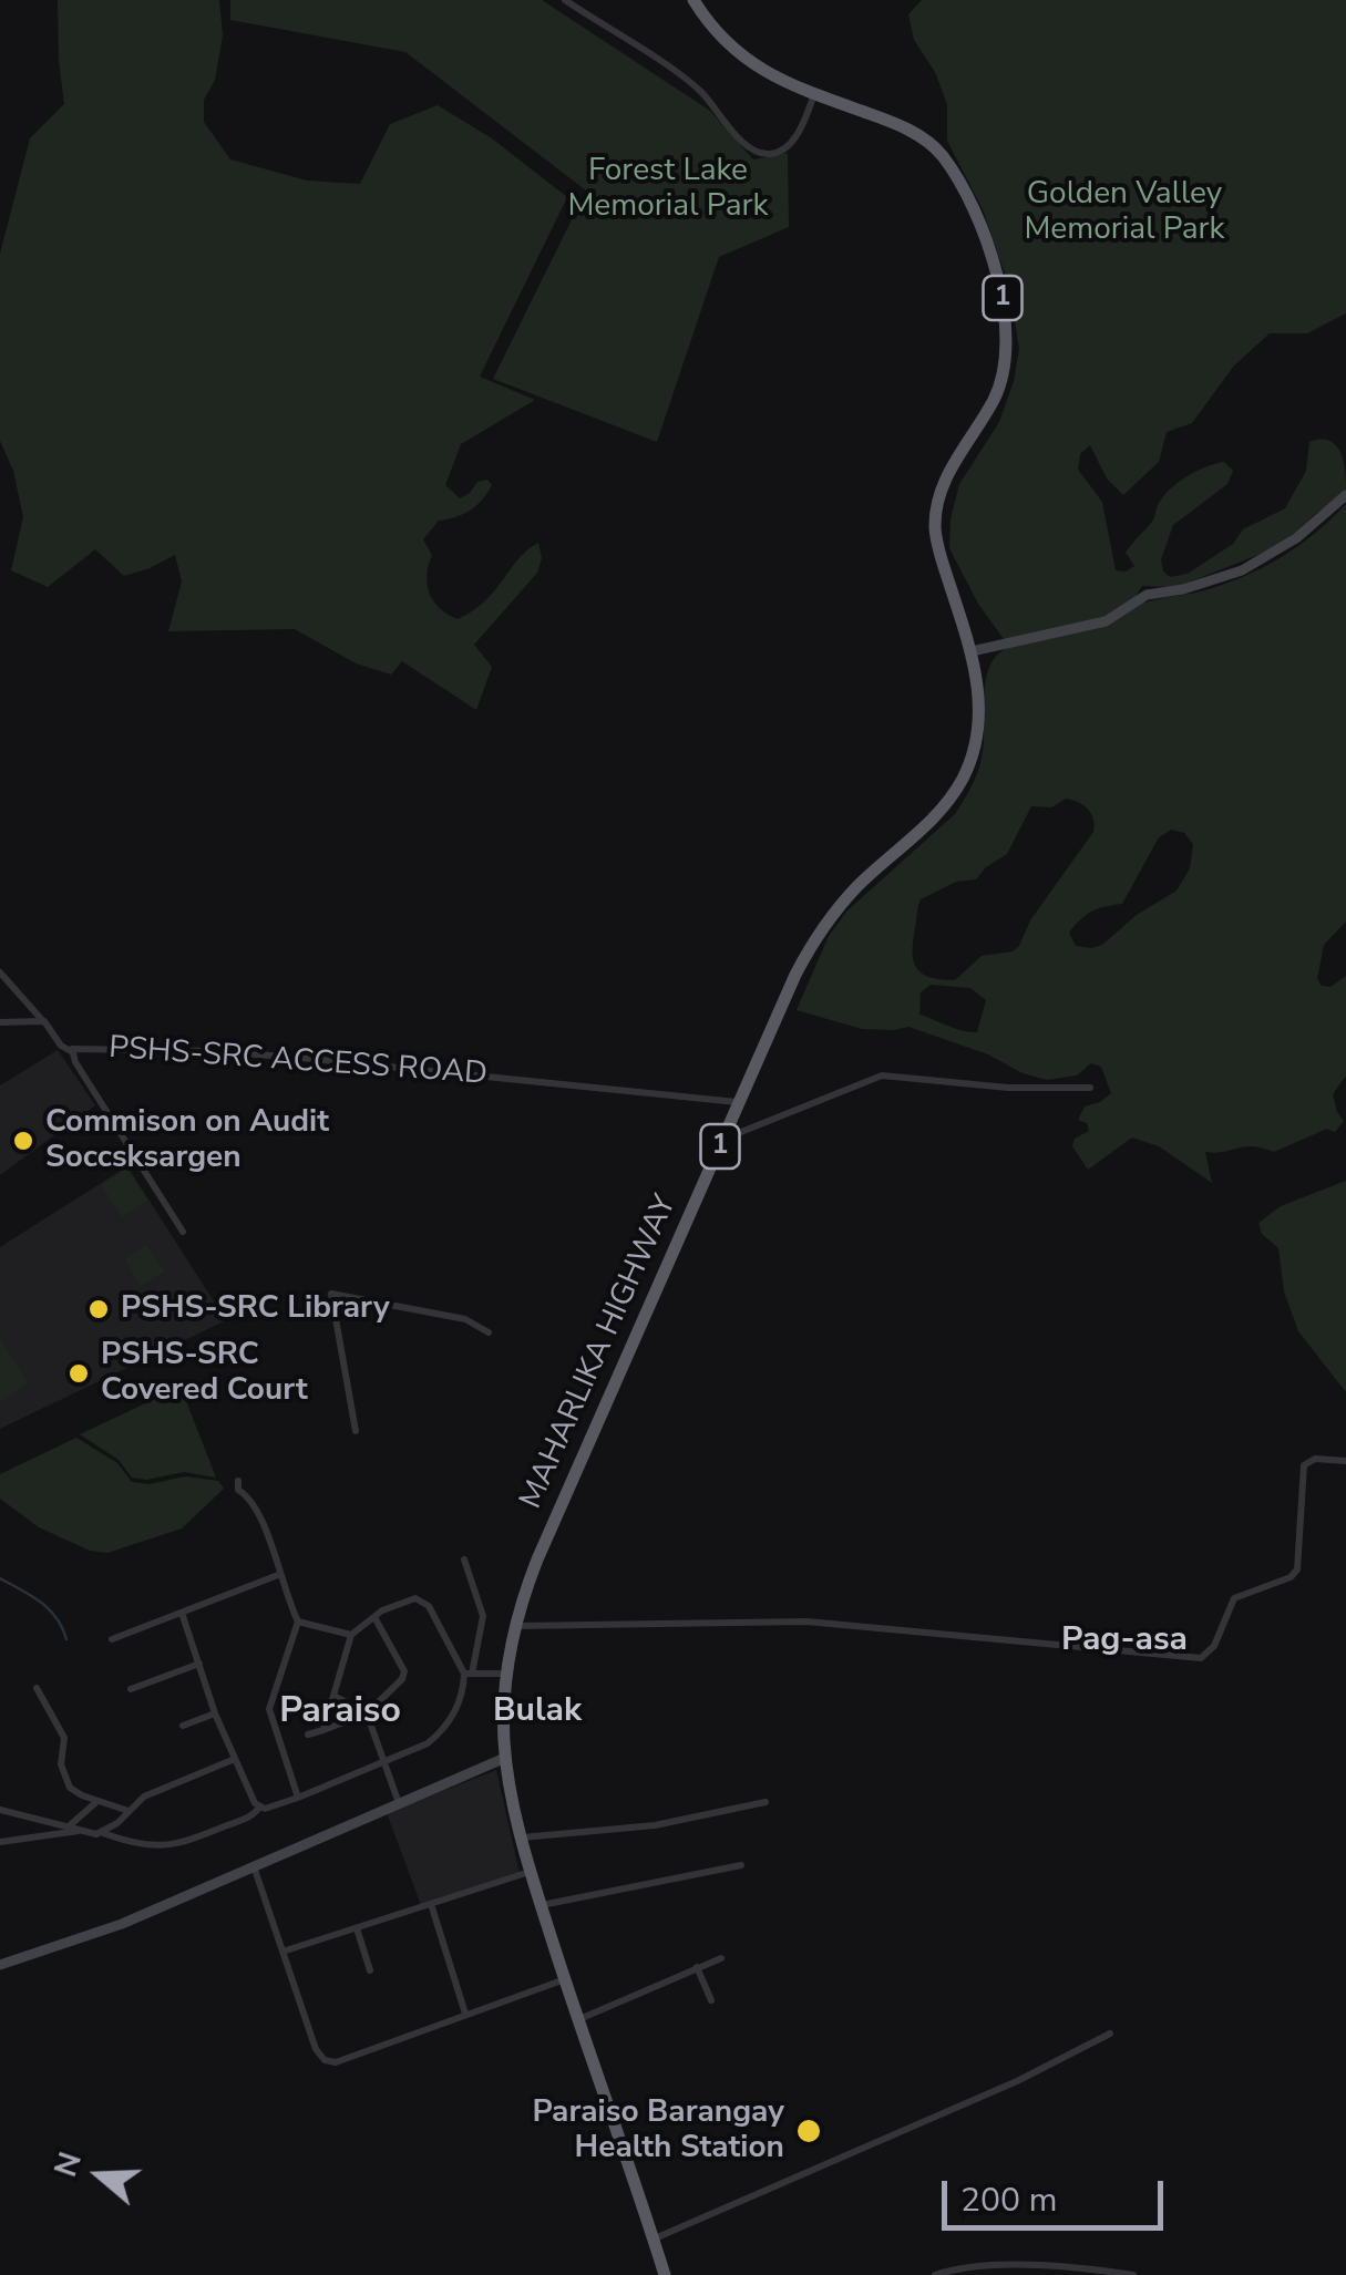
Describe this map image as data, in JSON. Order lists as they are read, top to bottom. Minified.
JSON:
{"streets":{"highway":["1","MAHARLIKA HIGHWAY"],"street":["PSHS-SRC ACCESS ROAD"]},"crossings":[["1","MAHARLIKA HIGHWAY"],["PSHS-SRC ACCESS ROAD","MAHARLIKA HIGHWAY"]],"districts":["Pag-asa","Paraiso","Bulak"],"parks":["Forest Lake Memorial Park","Golden Valley Memorial Park"],"places":["Commison on Audit Soccsksargen","PSHS-SRC Library","PSHS-SRC Covered Court","Paraiso Barangay Health Station"],"scale_bar":"200 m","north":"left"}
